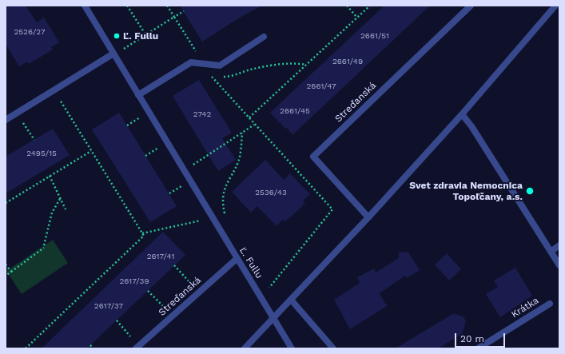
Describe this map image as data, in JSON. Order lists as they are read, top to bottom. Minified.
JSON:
{"streets":{"street":["Streďanská","Ľ. Fullu","Krátka"]},"crossings":[["Streďanská","Ľ. Fullu"]],"places":["Ľ. Fullu","Svet zdravia Nemocnica Topoľčany, a.s."],"house_numbers":["2526/27","2661/51","2661/49","2661/47","2661/45","2742","2495/15","2536/43","2617/41","2617/39","2617/37"],"scale_bar":"20 m"}
